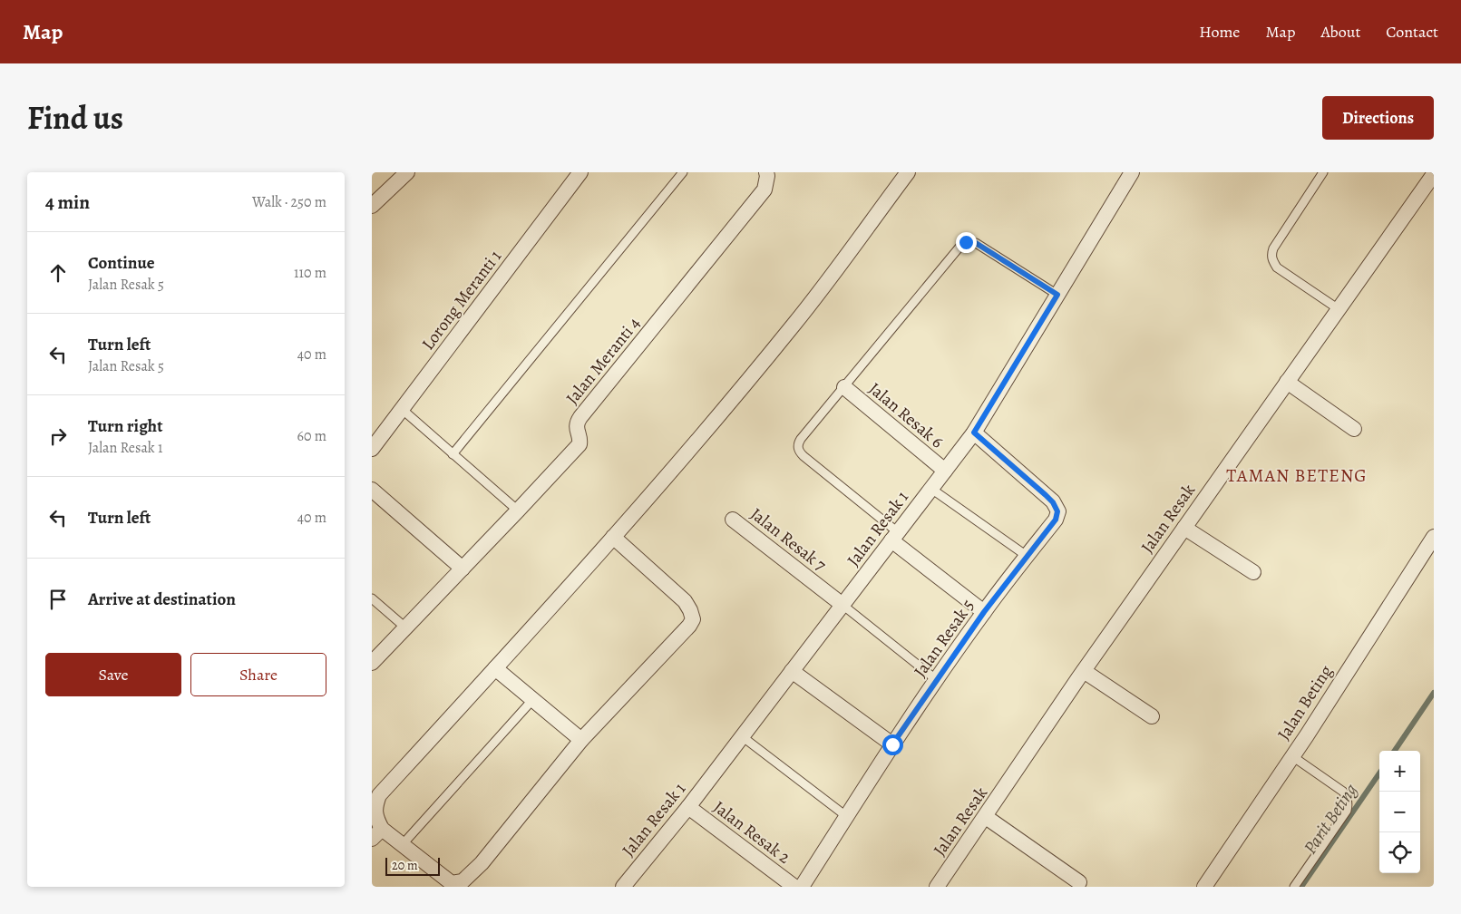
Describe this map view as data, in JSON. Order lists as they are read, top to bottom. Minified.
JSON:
{"streets":{"street":["Lorong Meranti 1","Jalan Meranti 4","Jalan Resak 6","Jalan Resak","Jalan Resak 1","Jalan Resak 7","Jalan Resak 5","Jalan Beting","Jalan Resak 2"]},"crossings":[["Jalan Resak 6","Jalan Resak 1"],["Jalan Resak 1","Jalan Resak 7"],["Jalan Resak 1","Jalan Resak 5"],["Jalan Resak 1","Jalan Resak 2"]],"districts":["TAMAN BETENG"],"water":["Parit Beting"],"scale_bar":"20 m","page":{"header":"Map","nav":["Home","Map","About","Contact"],"title":"Find us","buttons":["Directions",["Save","Share"]],"heading":["4 min","Walk · 250 m"],"list":[["Continue","Jalan Resak 5","110 m"],["Turn left","Jalan Resak 5","40 m"],["Turn right","Jalan Resak 1","60 m"],["Turn left","40 m"],"Arrive at destination"],"map_buttons":["+","−"],"scale":"20 m"}}
